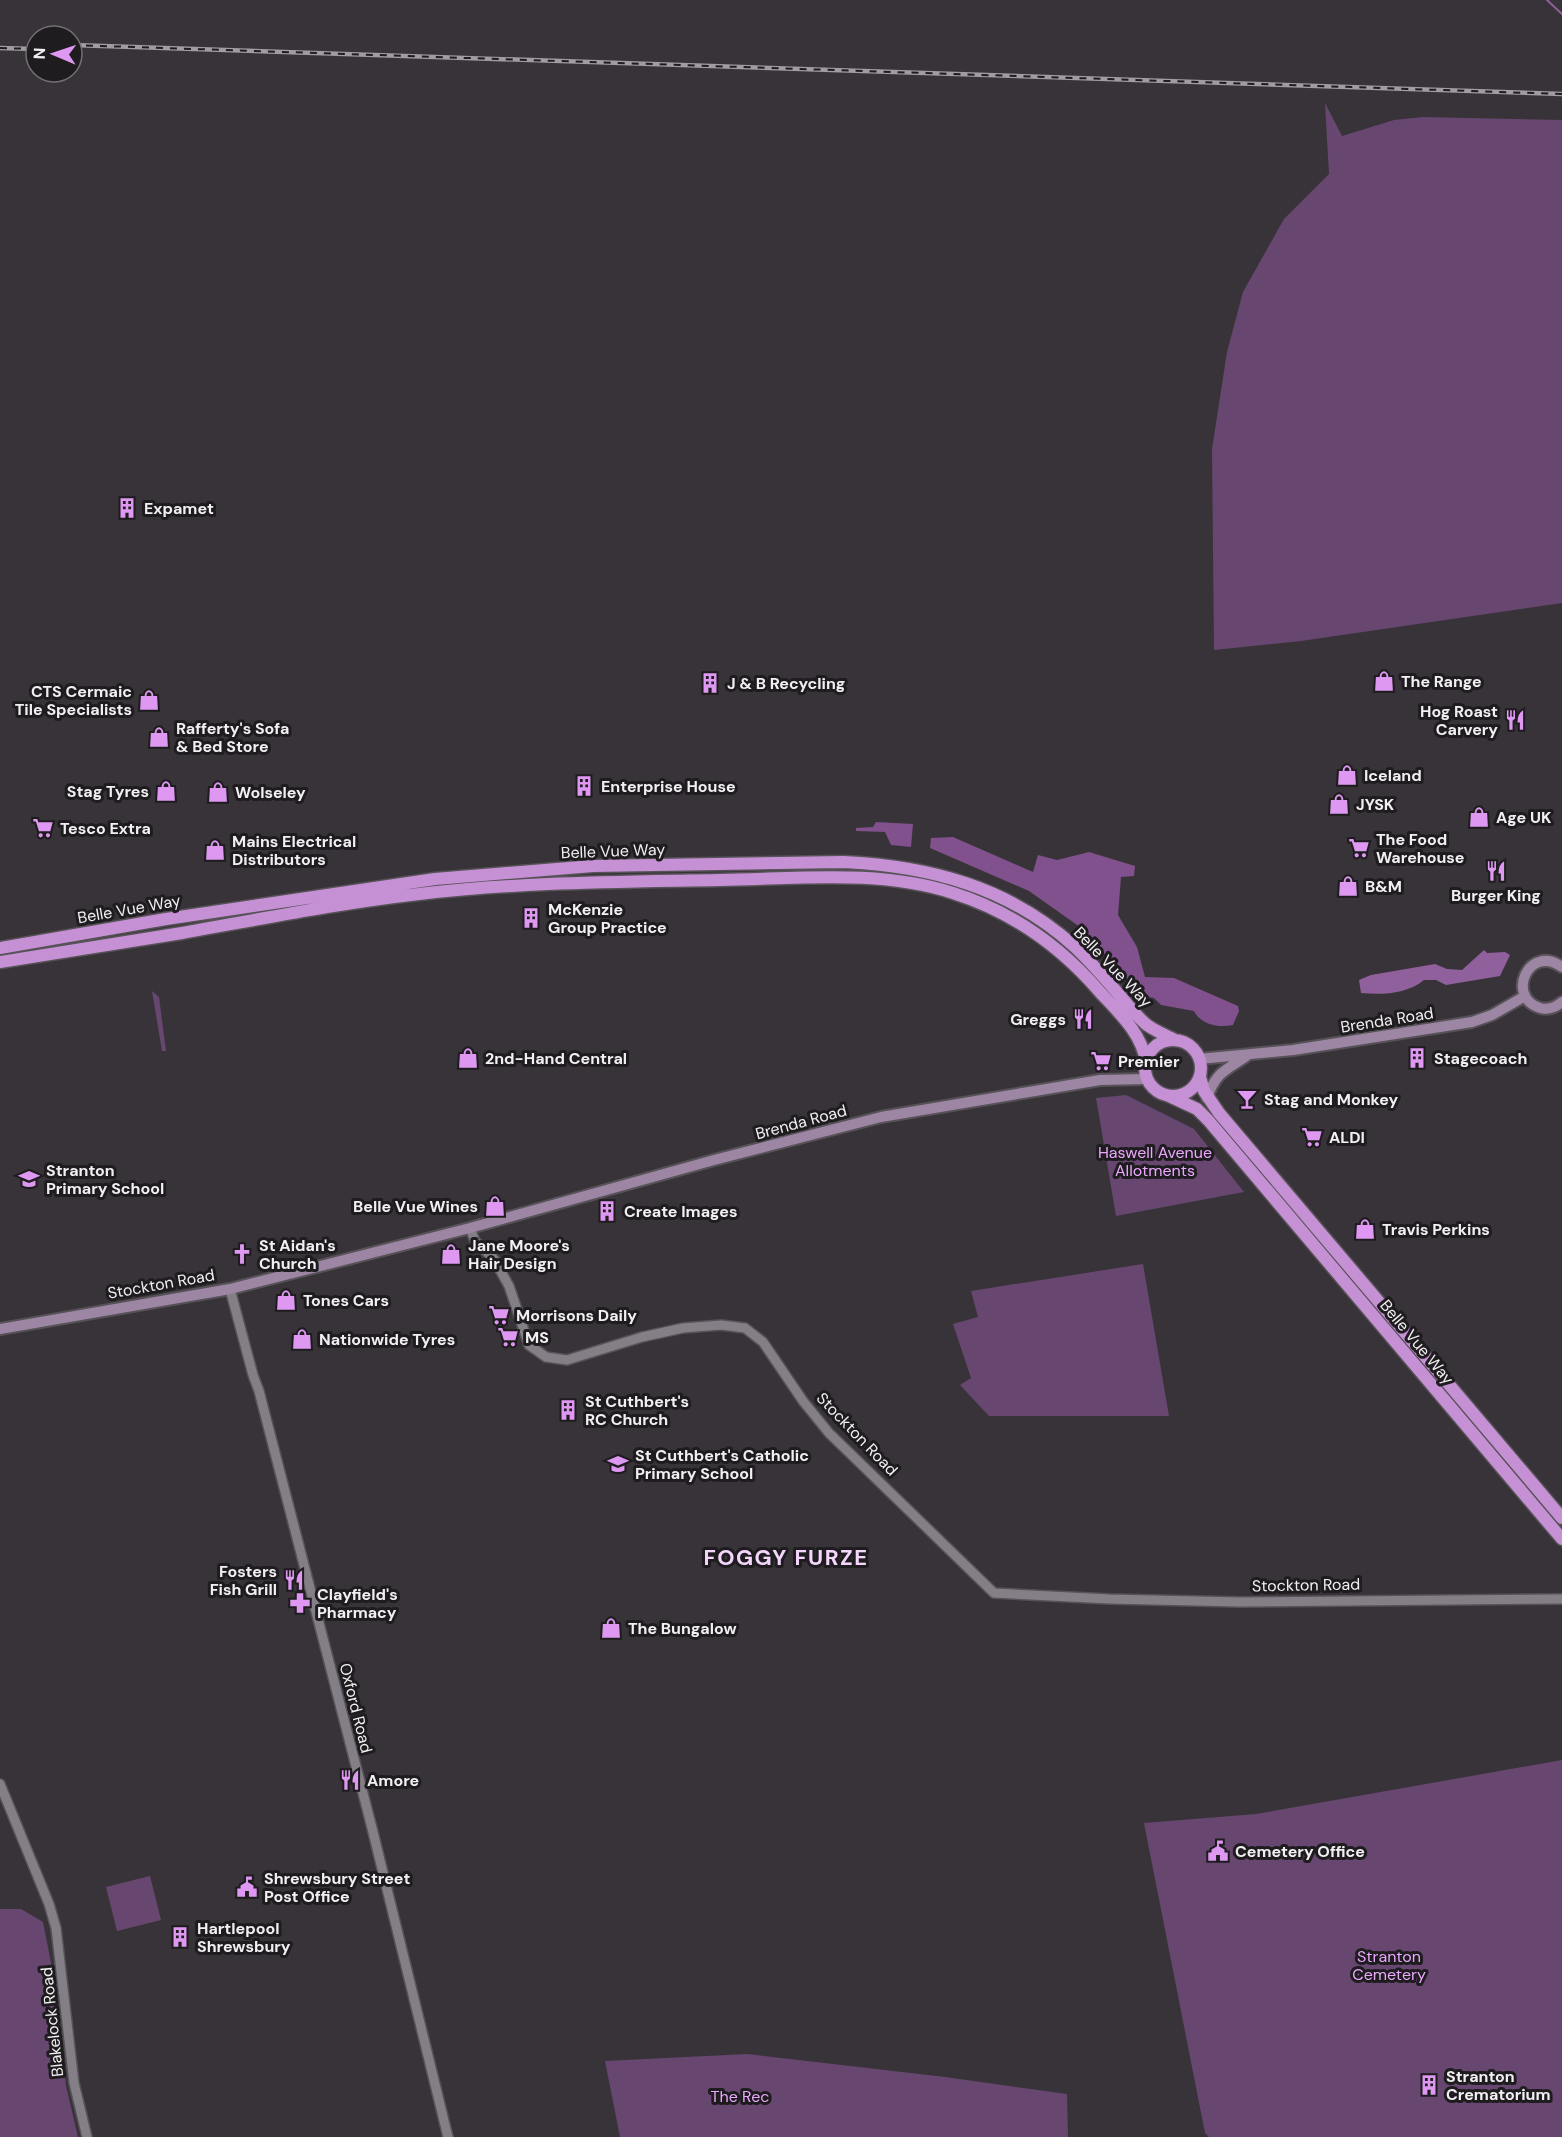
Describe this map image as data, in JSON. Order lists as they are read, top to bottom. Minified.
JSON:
{"streets":{"highway":["Belle Vue Way"],"main road":["Brenda Road","Stockton Road"],"street":["Oxford Road","Blakelock Road"]},"crossings":[["Belle Vue Way","Brenda Road"],["Brenda Road","Stockton Road"],["Stockton Road","Oxford Road"]],"districts":["FOGGY FURZE"],"parks":["Haswell Avenue Allotments","Stranton Cemetery","The Rec"],"places":{"building":["Expamet","J & B Recycling","Enterprise House","McKenzie Group Practice","Stagecoach","Create Images","St Cuthbert's RC Church","Hartlepool Shrewsbury","Stranton Crematorium"],"shop":["The Range","CTS Cermaic Tile Specialists","Rafferty's Sofa & Bed Store","Iceland","Stag Tyres","Wolseley","JYSK","Age UK","Mains Electrical Distributors","B&M","2nd-Hand Central","Belle Vue Wines","Travis Perkins","Jane Moore's Hair Design","Tones Cars","Nationwide Tyres","The Bungalow"],"restaurant":["Hog Roast Carvery","Burger King","Greggs","Fosters Fish Grill","Amore"],"supermarket":["Tesco Extra","The Food Warehouse","Premier","ALDI","Morrisons Daily","MS"],"bar":["Stag and Monkey"],"school or university":["Stranton Primary School","St Cuthbert's Catholic Primary School"],"church":["St Aidan's Church"],"pharmacy":["Clayfield's Pharmacy"],"public building":["Cemetery Office","Shrewsbury Street Post Office"]},"north":"left"}
